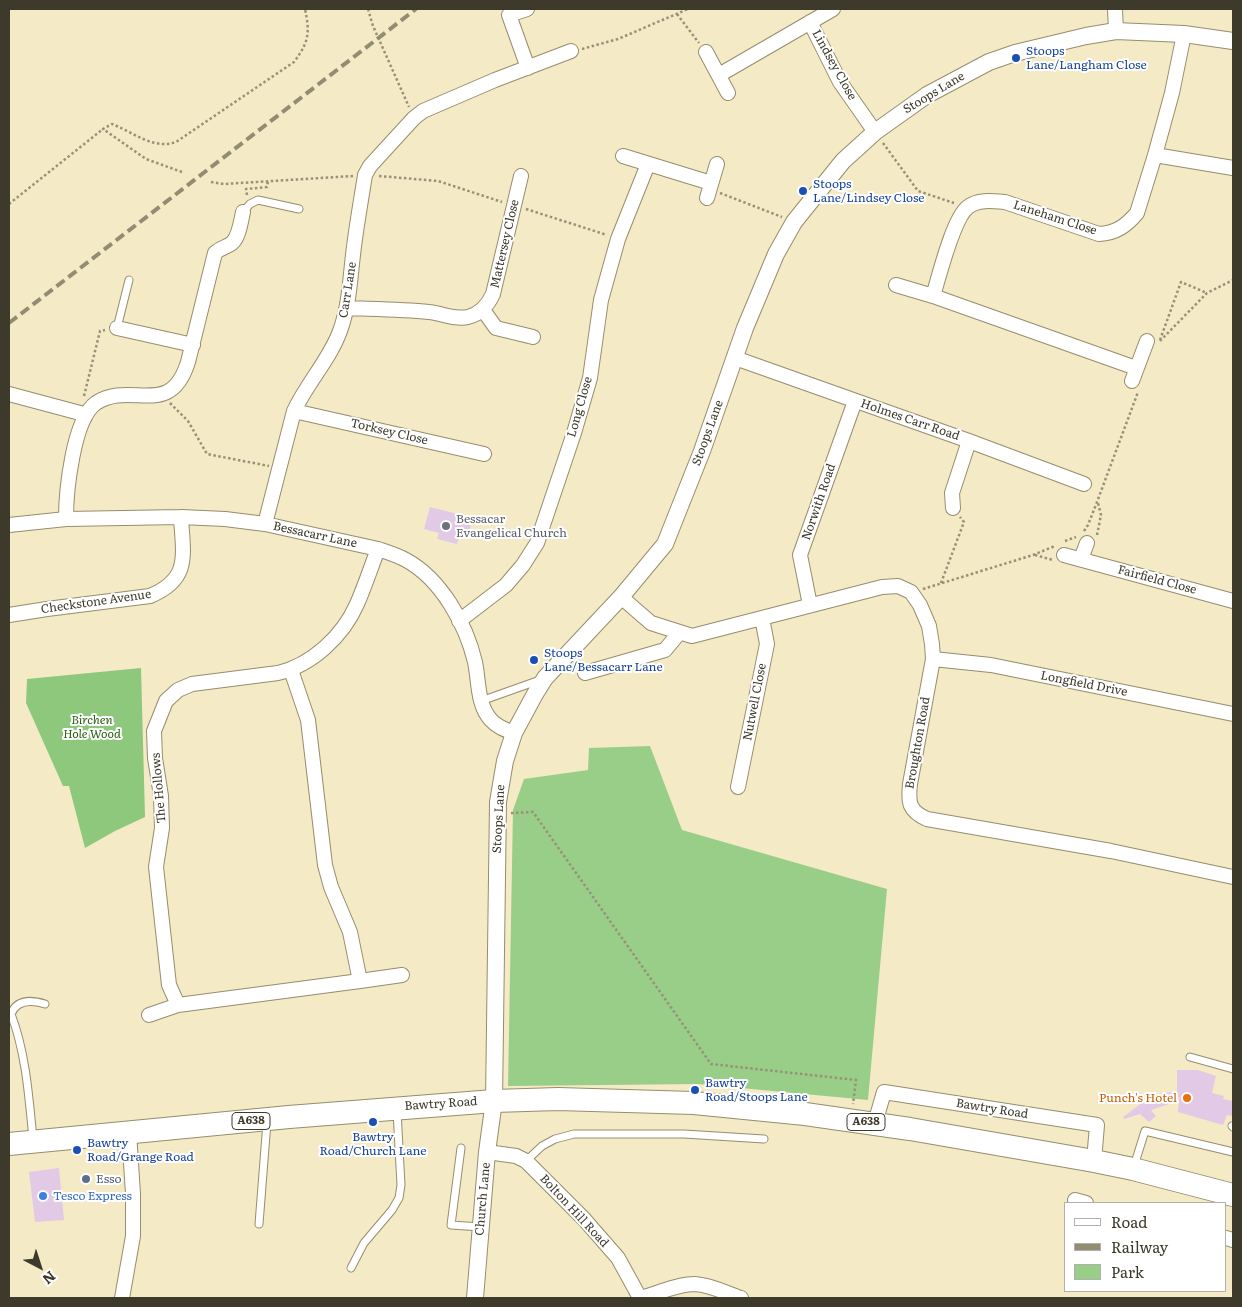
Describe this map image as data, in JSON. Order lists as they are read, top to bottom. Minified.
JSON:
{"streets":{"highway":["Bawtry Road","A638"],"street":["Lindsey Close","Stoops Lane","Laneham Close","Mattersey Close","Carr Lane","Long Close","Holmes Carr Road","Torksey Close","Norwith Road","Bessacarr Lane","Fairfield Close","Checkstone Avenue","Longfield Drive","Nutwell Close","Broughton Road","The Hollows","Church Lane","Bolton Hill Road"]},"crossings":[["Lindsey Close","Stoops Lane"],["Stoops Lane","Laneham Close"],["Stoops Lane","Holmes Carr Road"],["Stoops Lane","Bessacarr Lane"],["Stoops Lane","Bawtry Road"],["Stoops Lane","Church Lane"],["Carr Lane","Torksey Close"],["Carr Lane","Bessacarr Lane"],["Long Close","Bessacarr Lane"],["Holmes Carr Road","Norwith Road"],["Bessacarr Lane","Checkstone Avenue"],["Bessacarr Lane","The Hollows"],["Longfield Drive","Broughton Road"],["Bawtry Road","Church Lane"],["Church Lane","Bolton Hill Road"]],"parks":["Birchen Hole Wood"],"places":["Stoops Lane/Langham Close","Stoops Lane/Lindsey Close","Bessacar Evangelical Church","Stoops Lane/Bessacarr Lane","Bawtry Road/Stoops Lane","Punch's Hotel","Bawtry Road/Church Lane","Bawtry Road/Grange Road","Esso","Tesco Express"],"legend":["Road","Railway","Park"],"north":"bottom right"}
